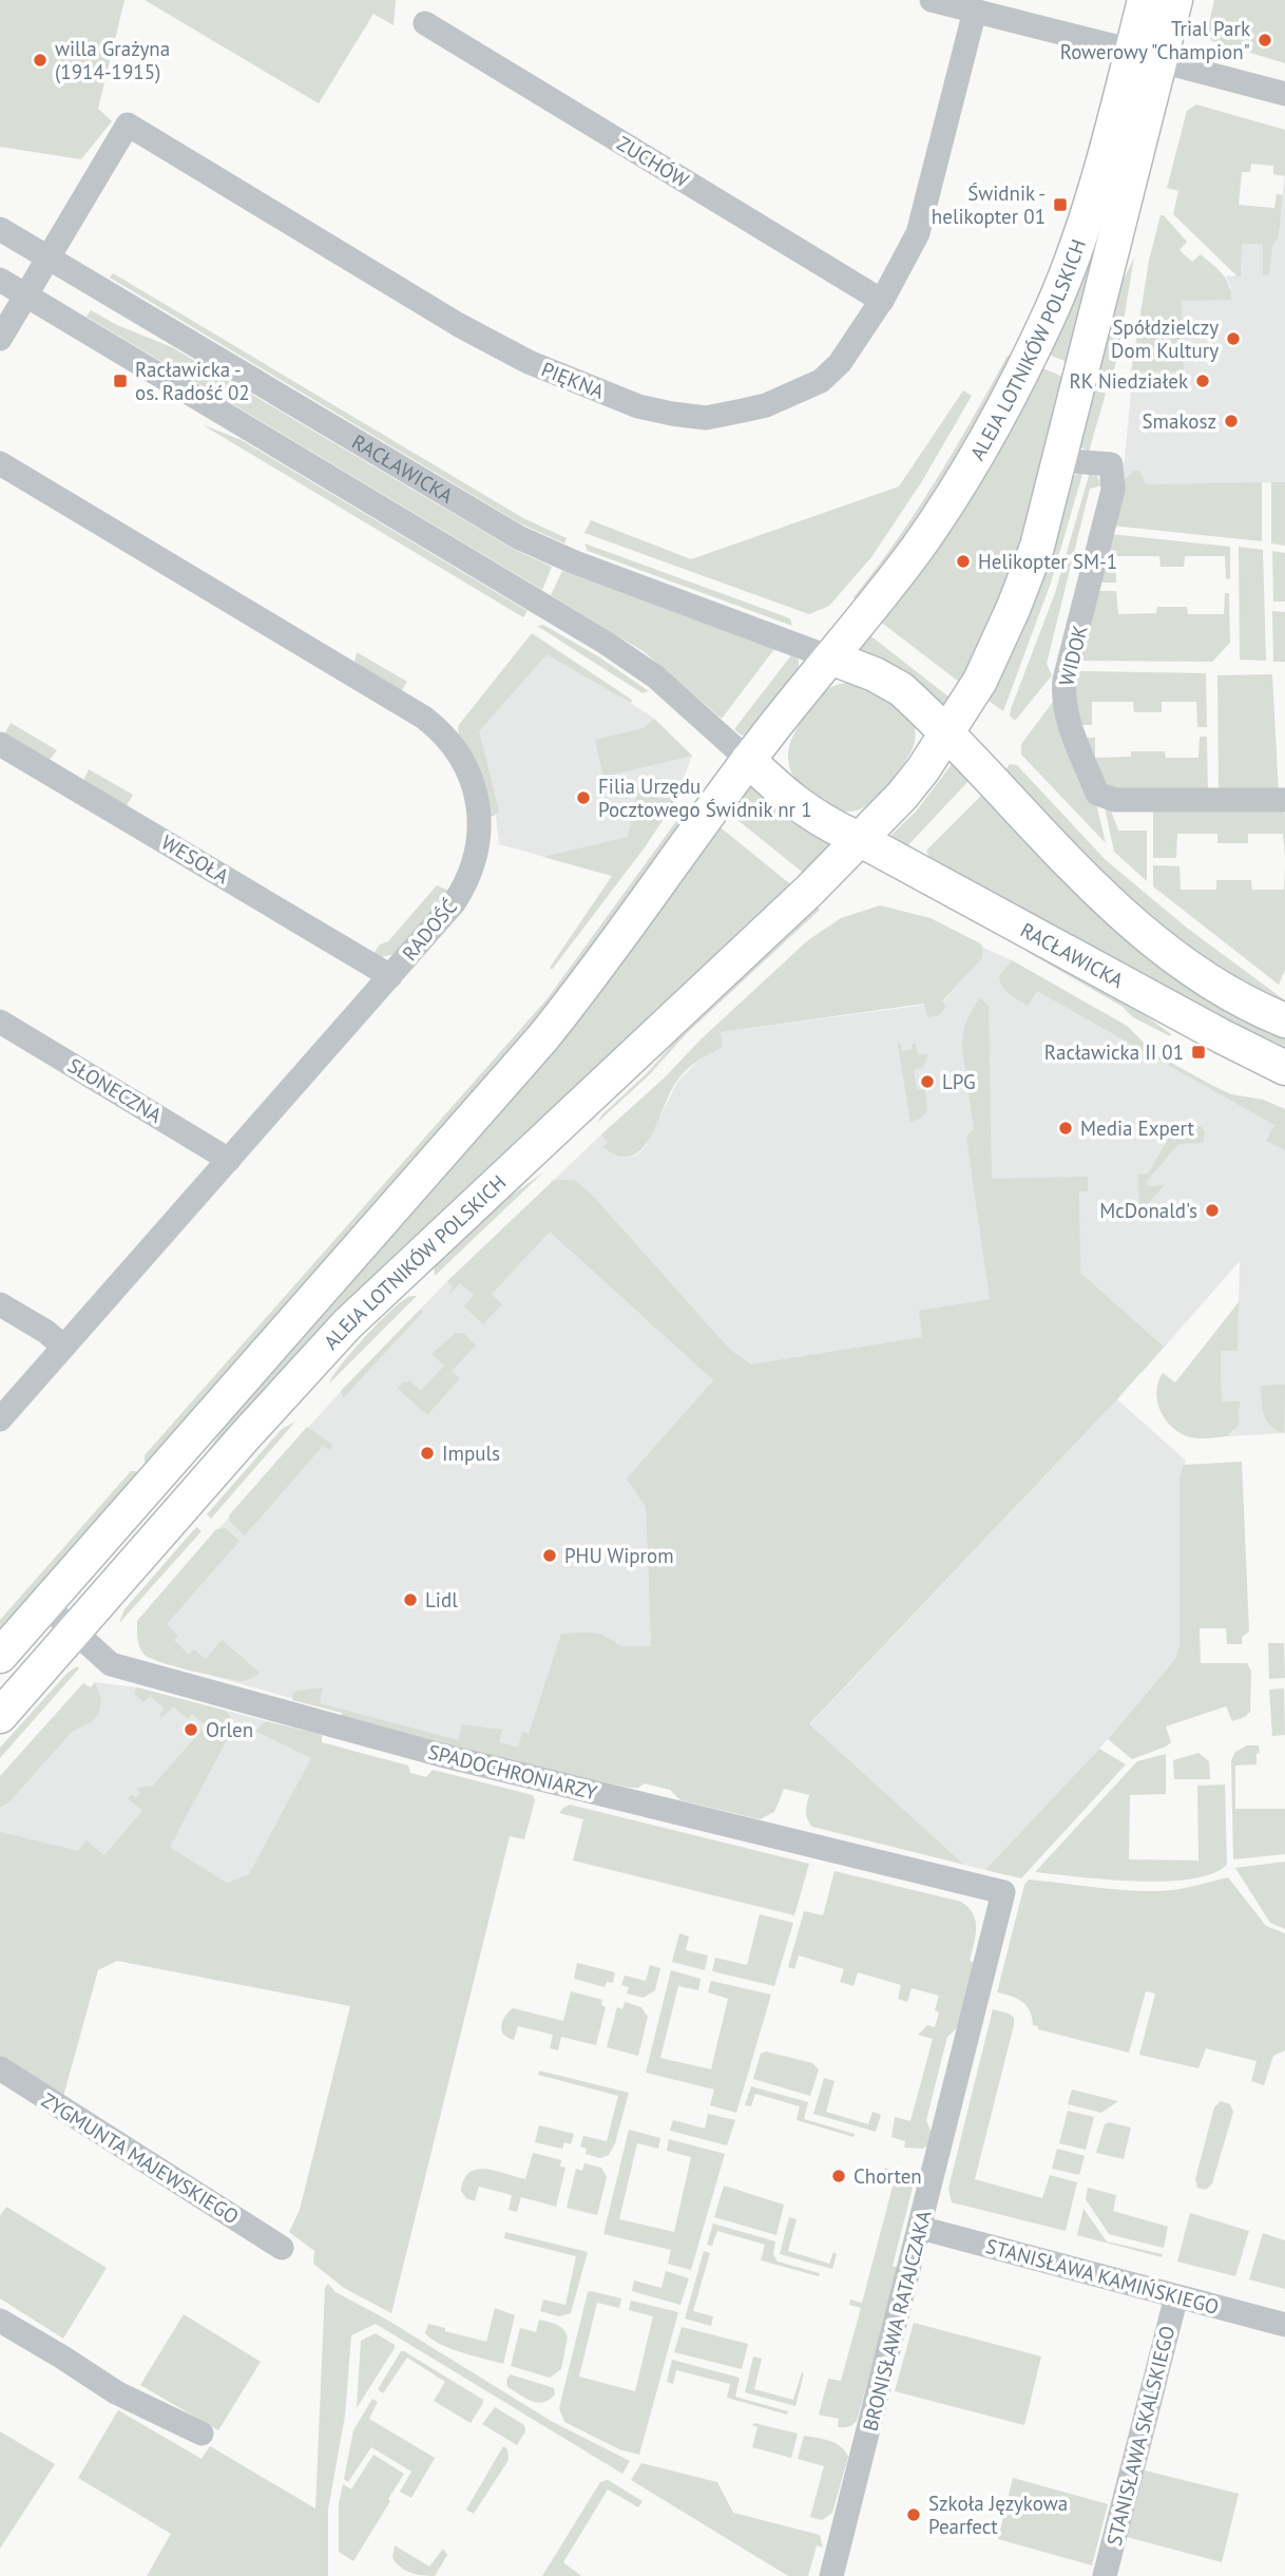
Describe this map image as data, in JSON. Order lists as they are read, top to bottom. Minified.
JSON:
{"streets":{"street":["ZUCHÓW","ALEJA LOTNIKÓW POLSKICH","PIĘKNA","RACŁAWICKA","WIDOK","WESOŁA","RADOŚĆ","SŁONECZNA","SPADOCHRONIARZY","ZYGMUNTA MAJEWSKIEGO","STANISŁAWA KAMIŃSKIEGO","BRONISŁAWA RATAJCZAKA","STANISŁAWA SKALSKIEGO"]},"crossings":[["ZUCHÓW","PIĘKNA"],["ALEJA LOTNIKÓW POLSKICH","RACŁAWICKA"],["ALEJA LOTNIKÓW POLSKICH","WIDOK"],["ALEJA LOTNIKÓW POLSKICH","SPADOCHRONIARZY"],["PIĘKNA","RACŁAWICKA"],["WESOŁA","RADOŚĆ"],["RADOŚĆ","SŁONECZNA"],["SPADOCHRONIARZY","BRONISŁAWA RATAJCZAKA"],["STANISŁAWA KAMIŃSKIEGO","BRONISŁAWA RATAJCZAKA"],["STANISŁAWA KAMIŃSKIEGO","STANISŁAWA SKALSKIEGO"]],"places":{"other":["Trial Park Rowerowy \"Champion\"","willa Grażyna (1914-1915)","Spółdzielczy Dom Kultury","RK Niedziałek","Smakosz","Helikopter SM-1","Filia Urzędu Pocztowego Świdnik nr 1","LPG","Media Expert","McDonald's","Impuls","PHU Wiprom","Lidl","Orlen","Chorten","Szkoła Językowa Pearfect"],"transit":["Świdnik - helikopter 01","Racławicka - os. Radość 02","Racławicka II 01"]}}
